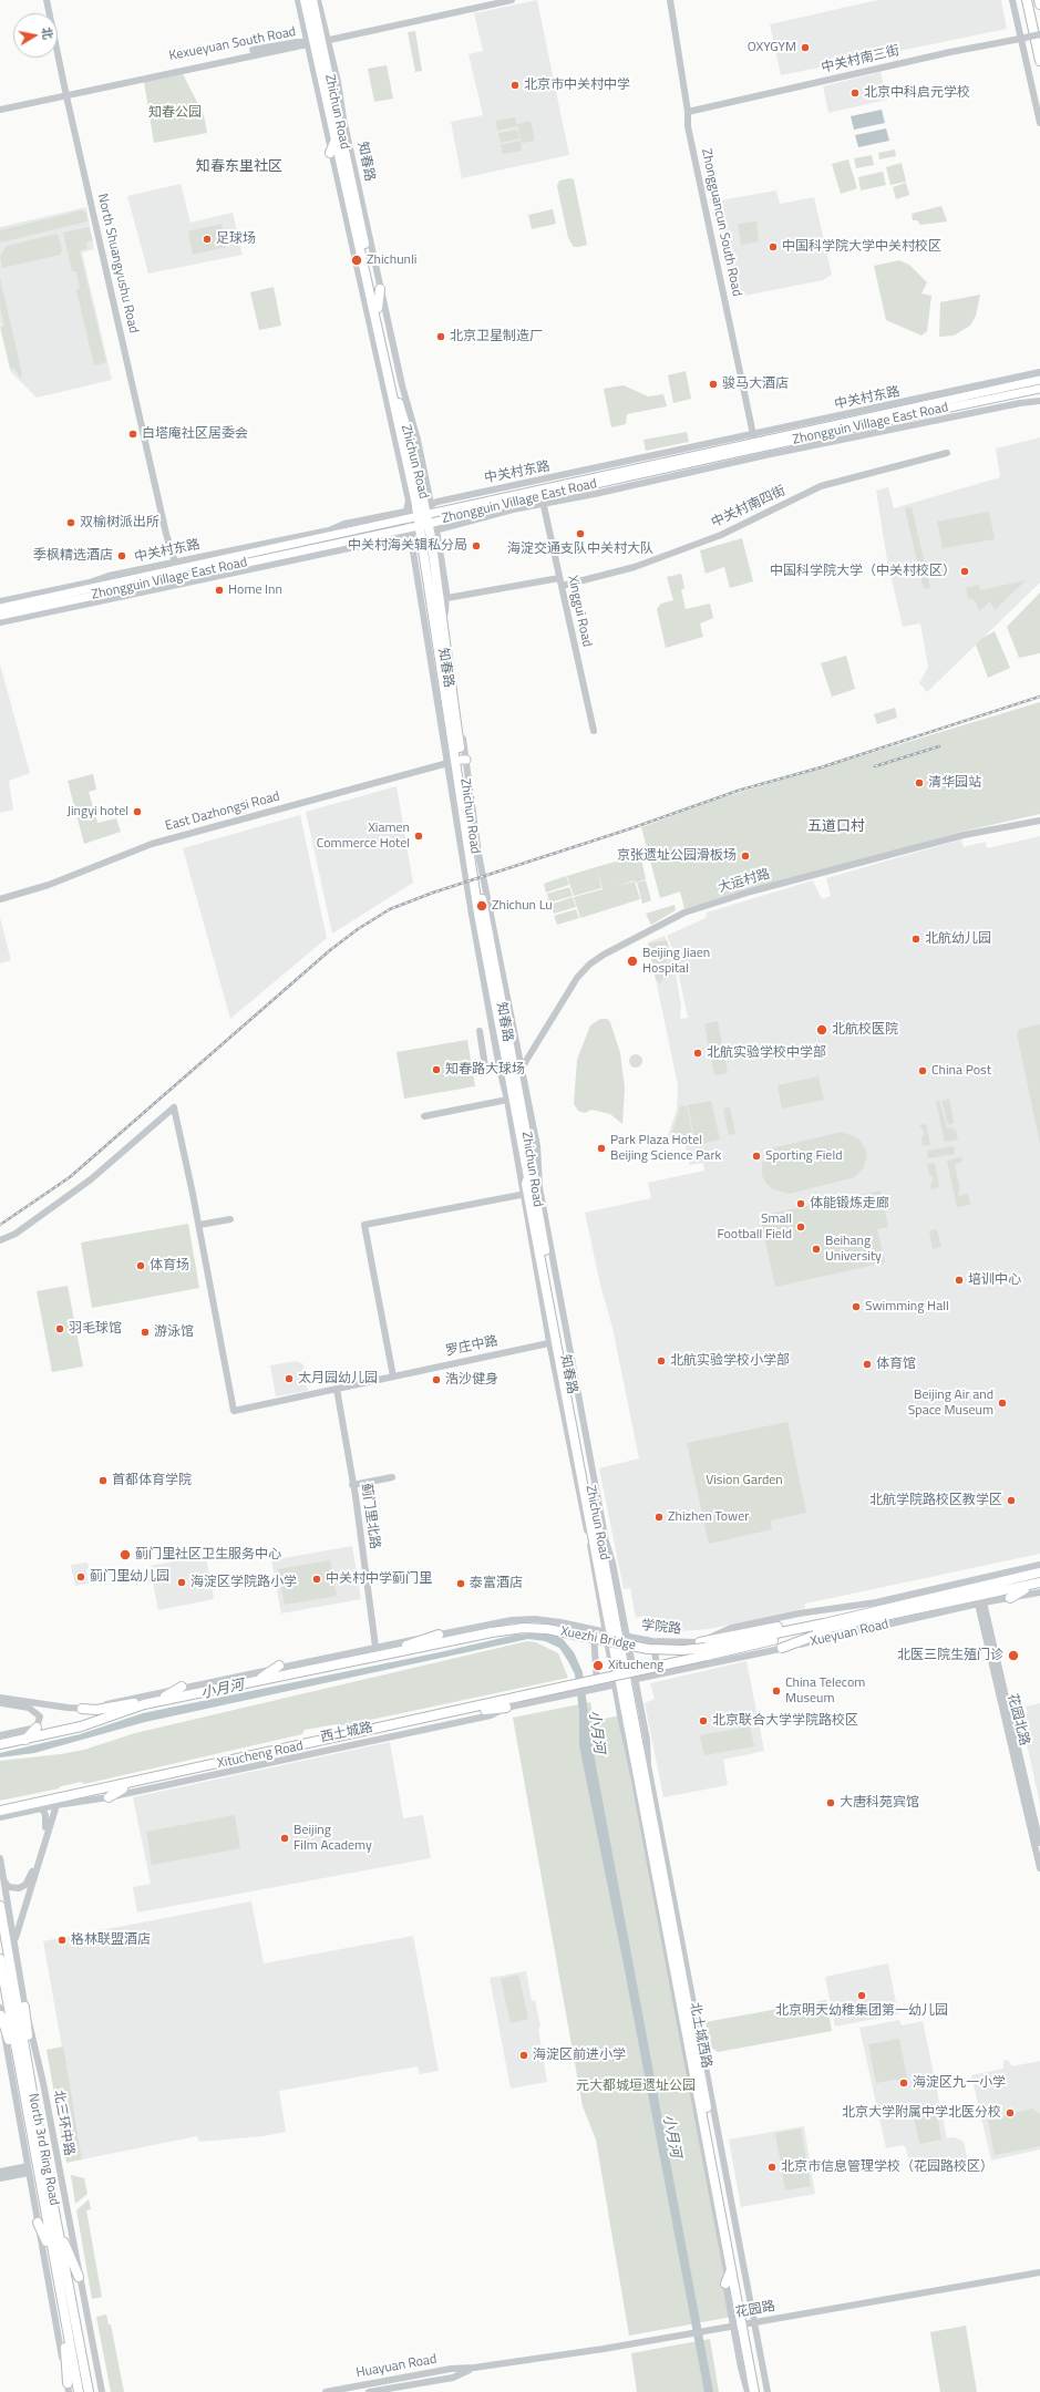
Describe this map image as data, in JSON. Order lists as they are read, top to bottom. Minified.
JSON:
{"streets":{"main road":["Zhichun Road","Zhongguin Village East Road","Xueyuan Road","Xuezhi Bridge","Xitucheng Road","北土城西路","North 3rd Ring Road"],"street":["Kexueyuan South Road","中关村南三街","知春路","Zhongguancun South Road","North Shuangyushu Road","中关村东路","中关村南四街","Xinggui Road","East Dazhongsi Road","大运村路","罗庄中路","蓟门里北路","学院路","花园北路","西土城路","北三环中路","花园路","Huayuan Road"]},"crossings":[["Kexueyuan South Road","Zhichun Road"],["Kexueyuan South Road","知春路"],["Kexueyuan South Road","North Shuangyushu Road"],["中关村南三街","Zhongguancun South Road"],["Zhichun Road","知春路"],["Zhichun Road","Zhongguin Village East Road"],["Zhichun Road","East Dazhongsi Road"],["Zhichun Road","大运村路"],["Zhichun Road","罗庄中路"],["Zhichun Road","学院路"],["Zhichun Road","北土城西路"],["知春路","East Dazhongsi Road"],["知春路","大运村路"],["知春路","学院路"],["知春路","北土城西路"],["Zhongguancun South Road","中关村东路"],["Zhongguancun South Road","Zhongguin Village East Road"],["North Shuangyushu Road","中关村东路"],["中关村东路","Zhongguin Village East Road"],["Zhongguin Village East Road","Xinggui Road"],["中关村南四街","Xinggui Road"],["罗庄中路","蓟门里北路"],["学院路","Xueyuan Road"],["学院路","Xuezhi Bridge"],["Xueyuan Road","Xuezhi Bridge"],["Xueyuan Road","花园北路"],["Xuezhi Bridge","Xitucheng Road"],["北土城西路","花园路"],["花园路","Huayuan Road"]],"districts":["知春东里社区","五道口村"],"water":["小月河"],"parks":["知春公园","Vision Garden","元大都城垣遗址公园"],"places":["OXYGYM","北京市中关村中学","北京中科启元学校","足球场","中国科学院大学中关村校区","Zhichunli","北京卫星制造厂","骏马大酒店","白塔庵社区居委会","双榆树派出所","海淀交通支队中关村大队","中关村海关辑私分局","季枫精选酒店","中国科学院大学（中关村校区）","Home Inn","清华园站","Jingyi hotel","Xiamen Commerce Hotel","京张遗址公园滑板场","Zhichun Lu","北航幼儿园","Beijing Jiaen Hospital","北航校医院","北航实验学校中学部","知春路大球场","China Post","Park Plaza Hotel Beijing Science Park","Sporting Field","体能锻炼走廊","Small Football Field","Beihang University","体育场","培训中心","Swimming Hall","羽毛球馆","游泳馆","北航实验学校小学部","体育馆","太月园幼儿园","浩沙健身","Beijing Air and Space Museum","首都体育学院","北航学院路校区教学区","Zhizhen Tower","蓟门里社区卫生服务中心","蓟门里幼儿园","中关村中学蓟门里","海淀区学院路小学","泰富酒店","北医三院生殖门诊","Xitucheng","China Telecom Museum","北京联合大学学院路校区","大唐科苑宾馆","Beijing Film Academy","格林联盟酒店","北京明天幼稚集团第一幼儿园","海淀区前进小学","海淀区九一小学","北京大学附属中学北医分校","北京市信息管理学校（花园路校区）"],"north":"right"}
